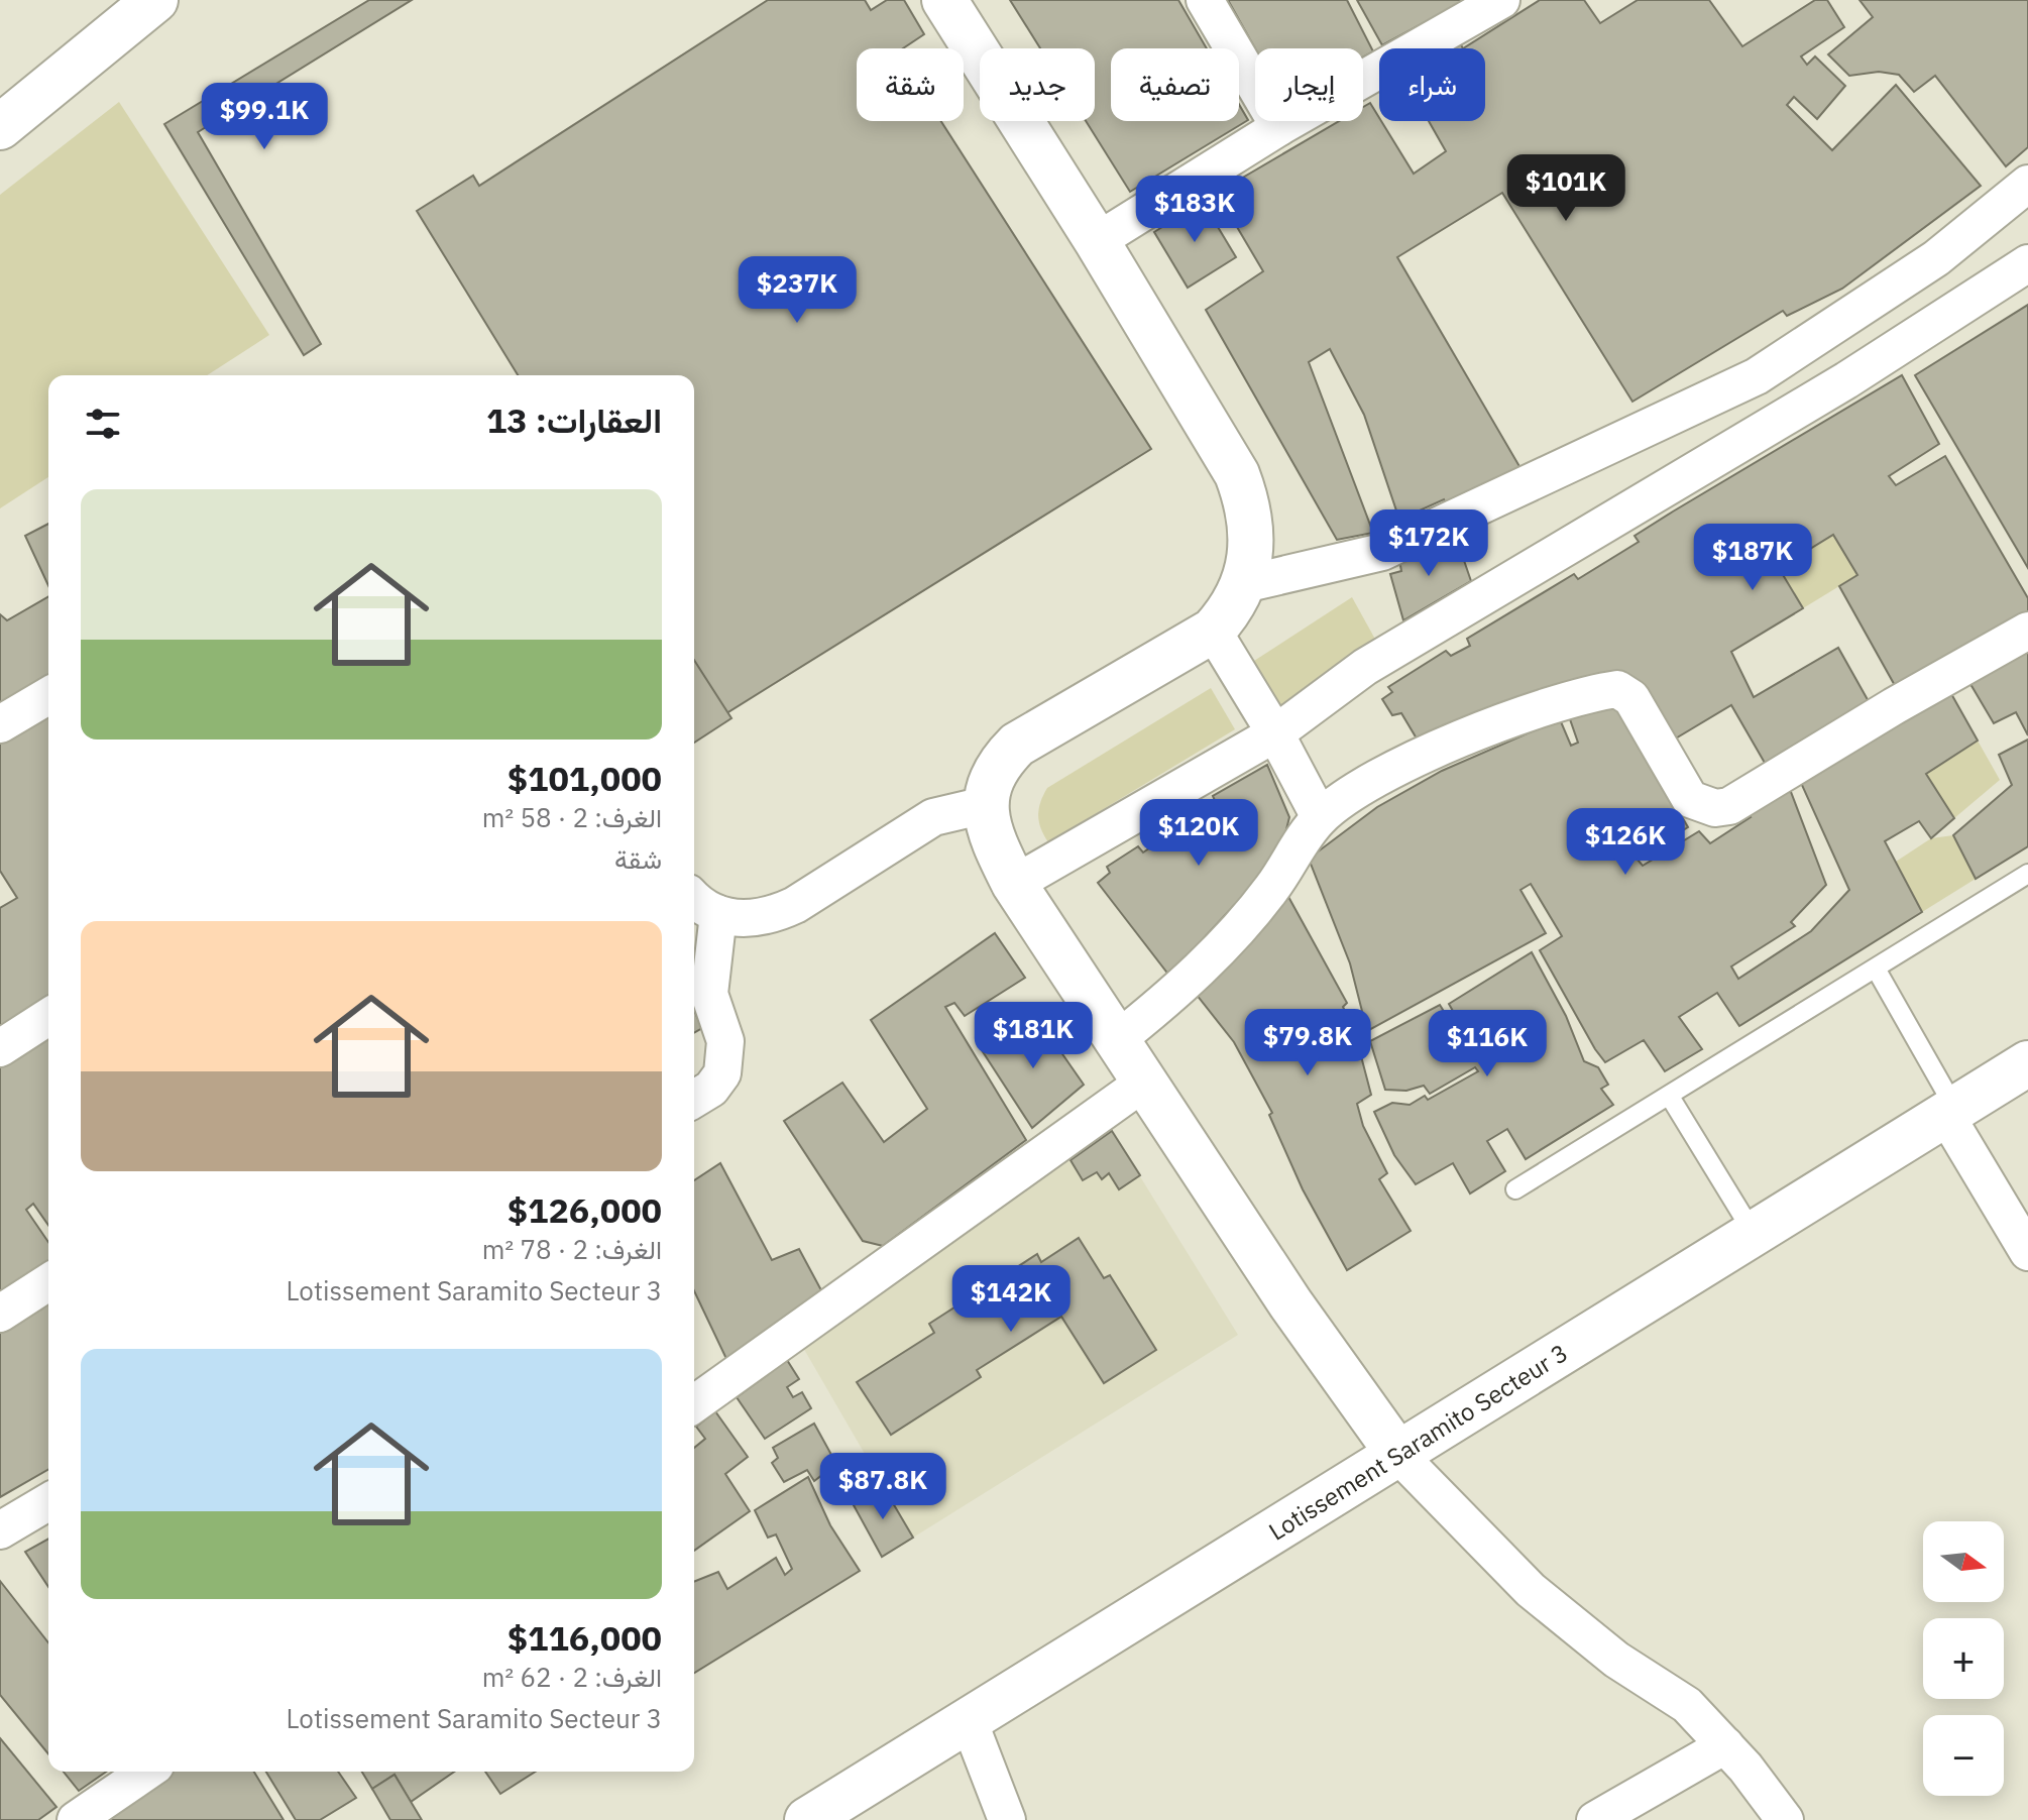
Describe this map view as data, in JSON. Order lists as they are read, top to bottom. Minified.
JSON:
{"streets":{"street":["Lotissement Saramito Secteur 3"]},"north":"right","page":{"chip":["شراء","إيجار","تصفية","جديد","شقة"],"price":["$99.1K","$101K","$183K","$237K","$172K","$187K","$120K","$126K","$181K","$79.8K","$116K","$142K","$87.8K"],"heading":"العقارات: 13","list":[{"name":"$101,000","note":"الغرف: 2 · 58 m² · شقة"},{"name":"$126,000","note":"الغرف: 2 · 78 m² · Lotissement Saramito Secteur 3"},{"name":"$116,000","note":"الغرف: 2 · 62 m² · Lotissement Saramito Secteur 3"}],"map_buttons":["+","−"]}}
